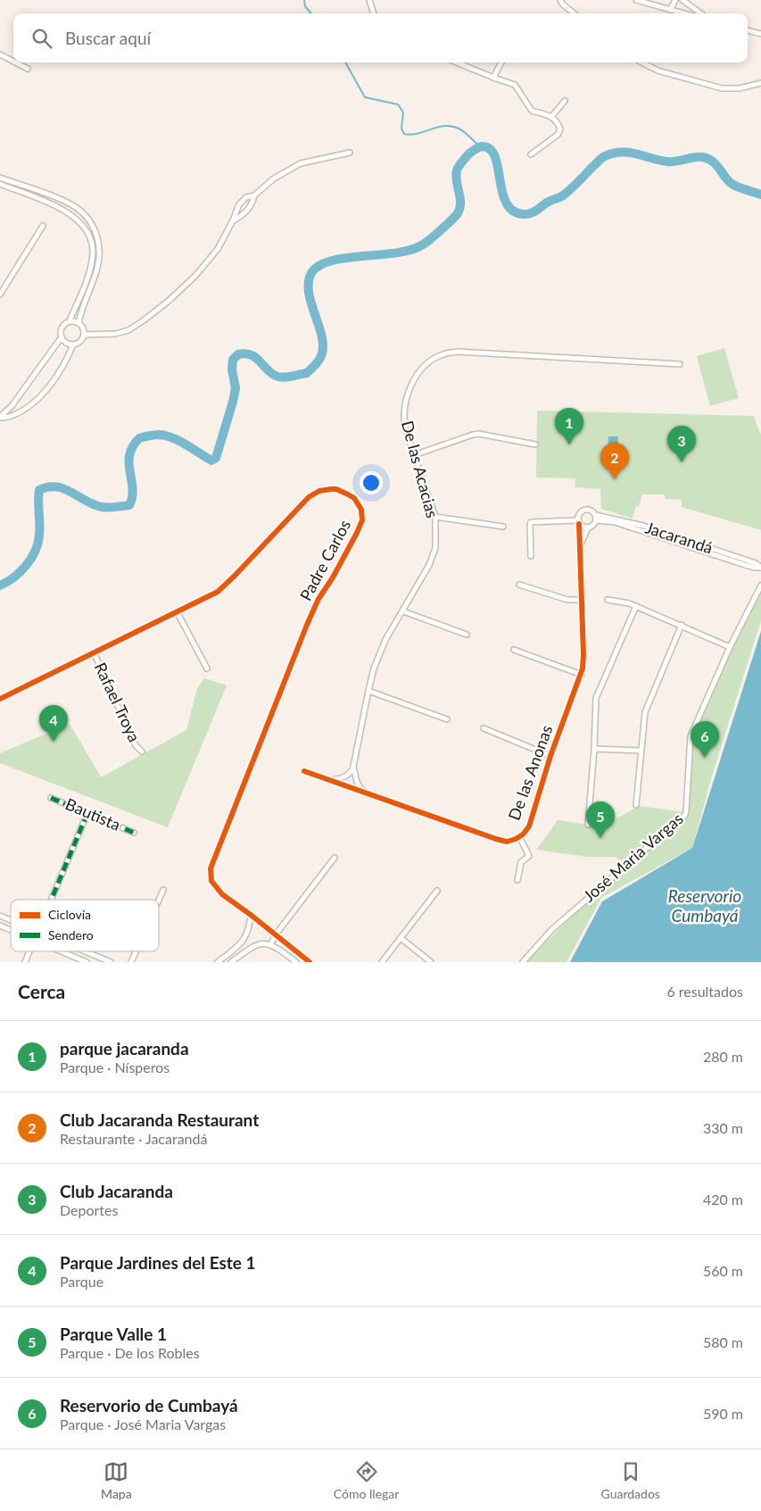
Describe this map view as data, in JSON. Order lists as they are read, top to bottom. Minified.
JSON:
{"streets":{"street":["De las Acacias","Jacarandá","Padre Carlos","Rafael Troya","De las Anonas","Bautista","José Maria Vargas"]},"crossings":[["Jacarandá","De las Anonas"],["Padre Carlos","Rafael Troya"]],"water":["Reservorio Cumbayá"],"legend":["Ciclovía","Sendero"],"page":{"search":"Buscar aquí","pins":["1","3","2","4","6","5"],"heading":["Cerca","6 resultados"],"list":[{"mark":"1","name":"parque jacaranda","note":"Parque · Nísperos","value":"280 m"},{"mark":"2","name":"Club Jacaranda Restaurant","note":"Restaurante · Jacarandá","value":"330 m"},{"mark":"3","name":"Club Jacaranda","note":"Deportes","value":"420 m"},{"mark":"4","name":"Parque Jardines del Este 1","note":"Parque","value":"560 m"},{"mark":"5","name":"Parque Valle 1","note":"Parque · De los Robles","value":"580 m"},{"mark":"6","name":"Reservorio de Cumbayá","note":"Parque · José Maria Vargas","value":"590 m"}],"nav":["Mapa","Cómo llegar","Guardados"]}}
